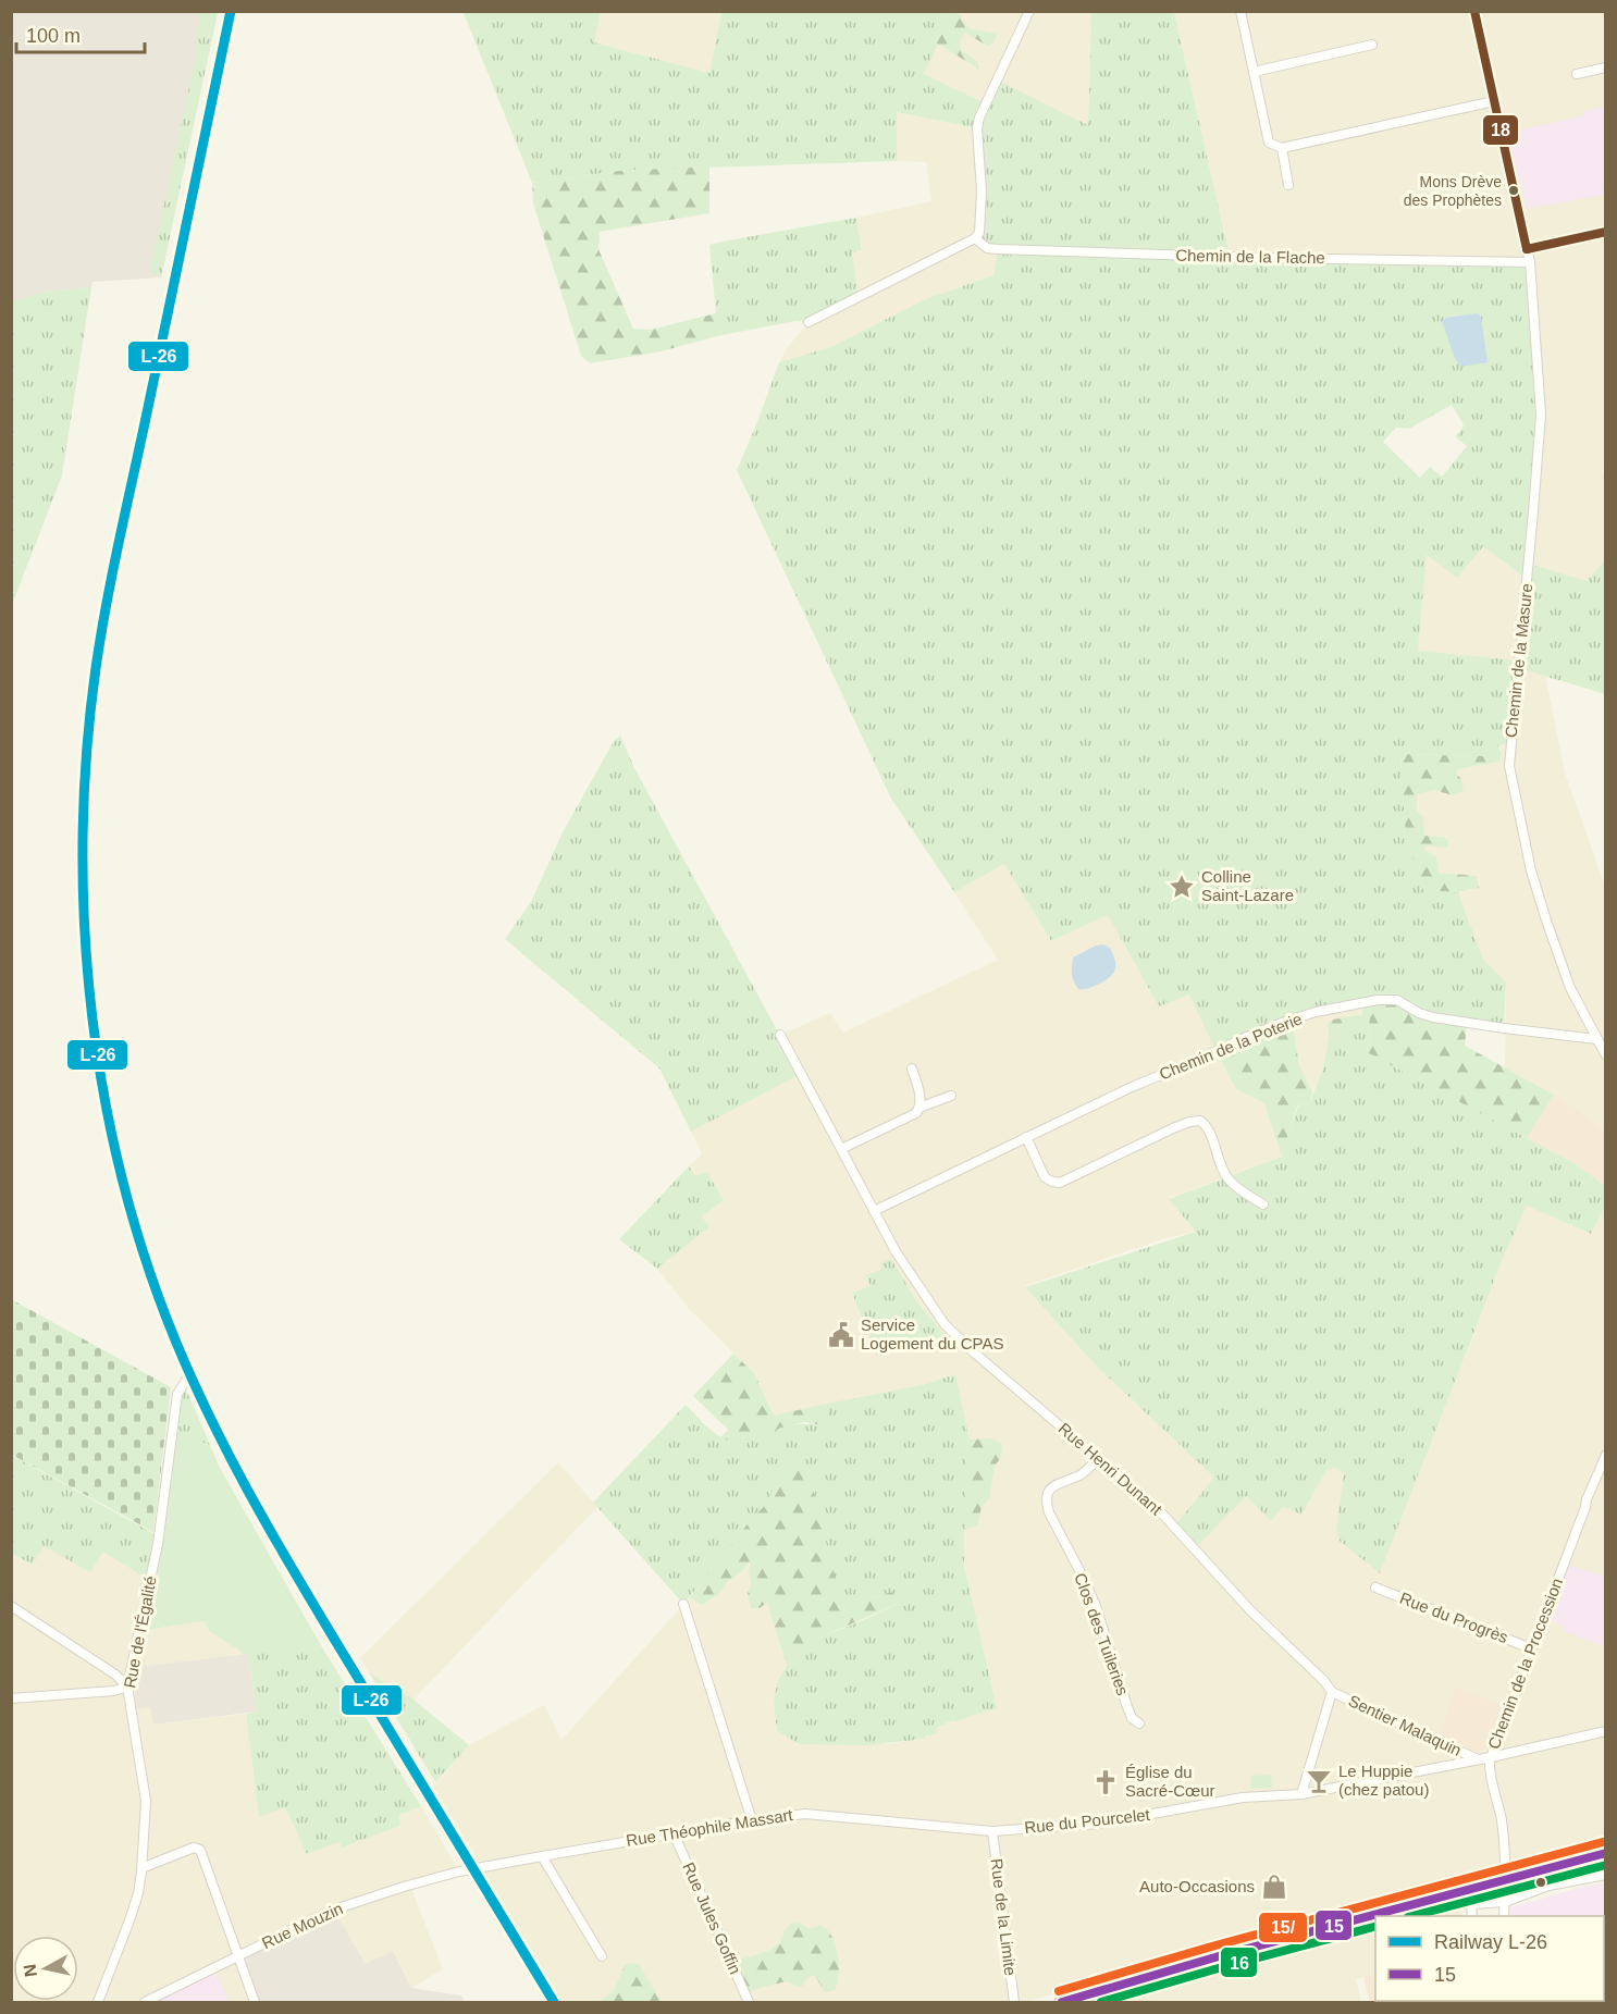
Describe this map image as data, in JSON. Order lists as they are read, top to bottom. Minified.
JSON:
{"streets":{"street":["Chemin de la Flache","Chemin de la Masure","Chemin de la Poterie","Rue Henri Dunant","Rue du Progrès","Rue de l'Égalité","Clos des Tuileries","Chemin de la Procession","Sentier Malaquin","Rue du Pourcelet","Rue Théophile Massart","Rue de la Limite","Rue Jules Goffin","Rue Mouzin"]},"crossings":[["Chemin de la Flache","Chemin de la Masure"],["Chemin de la Masure","Chemin de la Poterie"],["Chemin de la Poterie","Rue Henri Dunant"],["Rue Henri Dunant","Clos des Tuileries"],["Rue Henri Dunant","Sentier Malaquin"],["Rue du Progrès","Chemin de la Procession"],["Chemin de la Procession","Rue du Pourcelet"],["Sentier Malaquin","Rue du Pourcelet"],["Rue du Pourcelet","Rue Théophile Massart"],["Rue du Pourcelet","Rue de la Limite"],["Rue Théophile Massart","Rue de la Limite"],["Rue Théophile Massart","Rue Jules Goffin"],["Rue Théophile Massart","Rue Mouzin"]],"places":{"other":["Mons Drève des Prophètes"],"place":["Colline Saint-Lazare"],"public building":["Service Logement du CPAS"],"bar":["Le Huppie (chez patou)"],"church":["Église du Sacré-Cœur"],"shop":["Auto-Occasions"]},"lines":["rail line L-26","transit line 18","transit line 15/","transit line 15","transit line 16"],"legend":["Railway L-26","15"],"scale_bar":"100 m","north":"left"}
